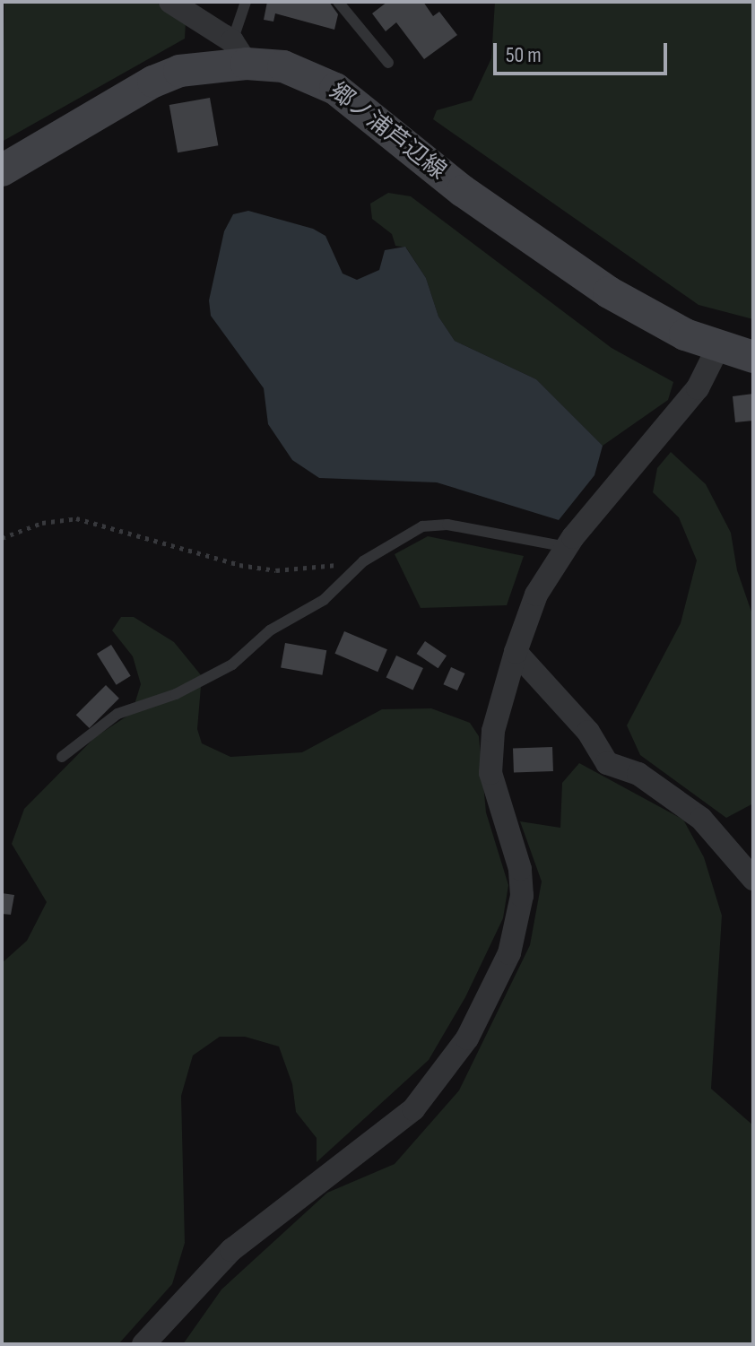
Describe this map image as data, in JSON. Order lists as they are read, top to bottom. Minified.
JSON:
{"streets":{"main road":["郷ノ浦芦辺線"]},"scale_bar":"50 m"}
